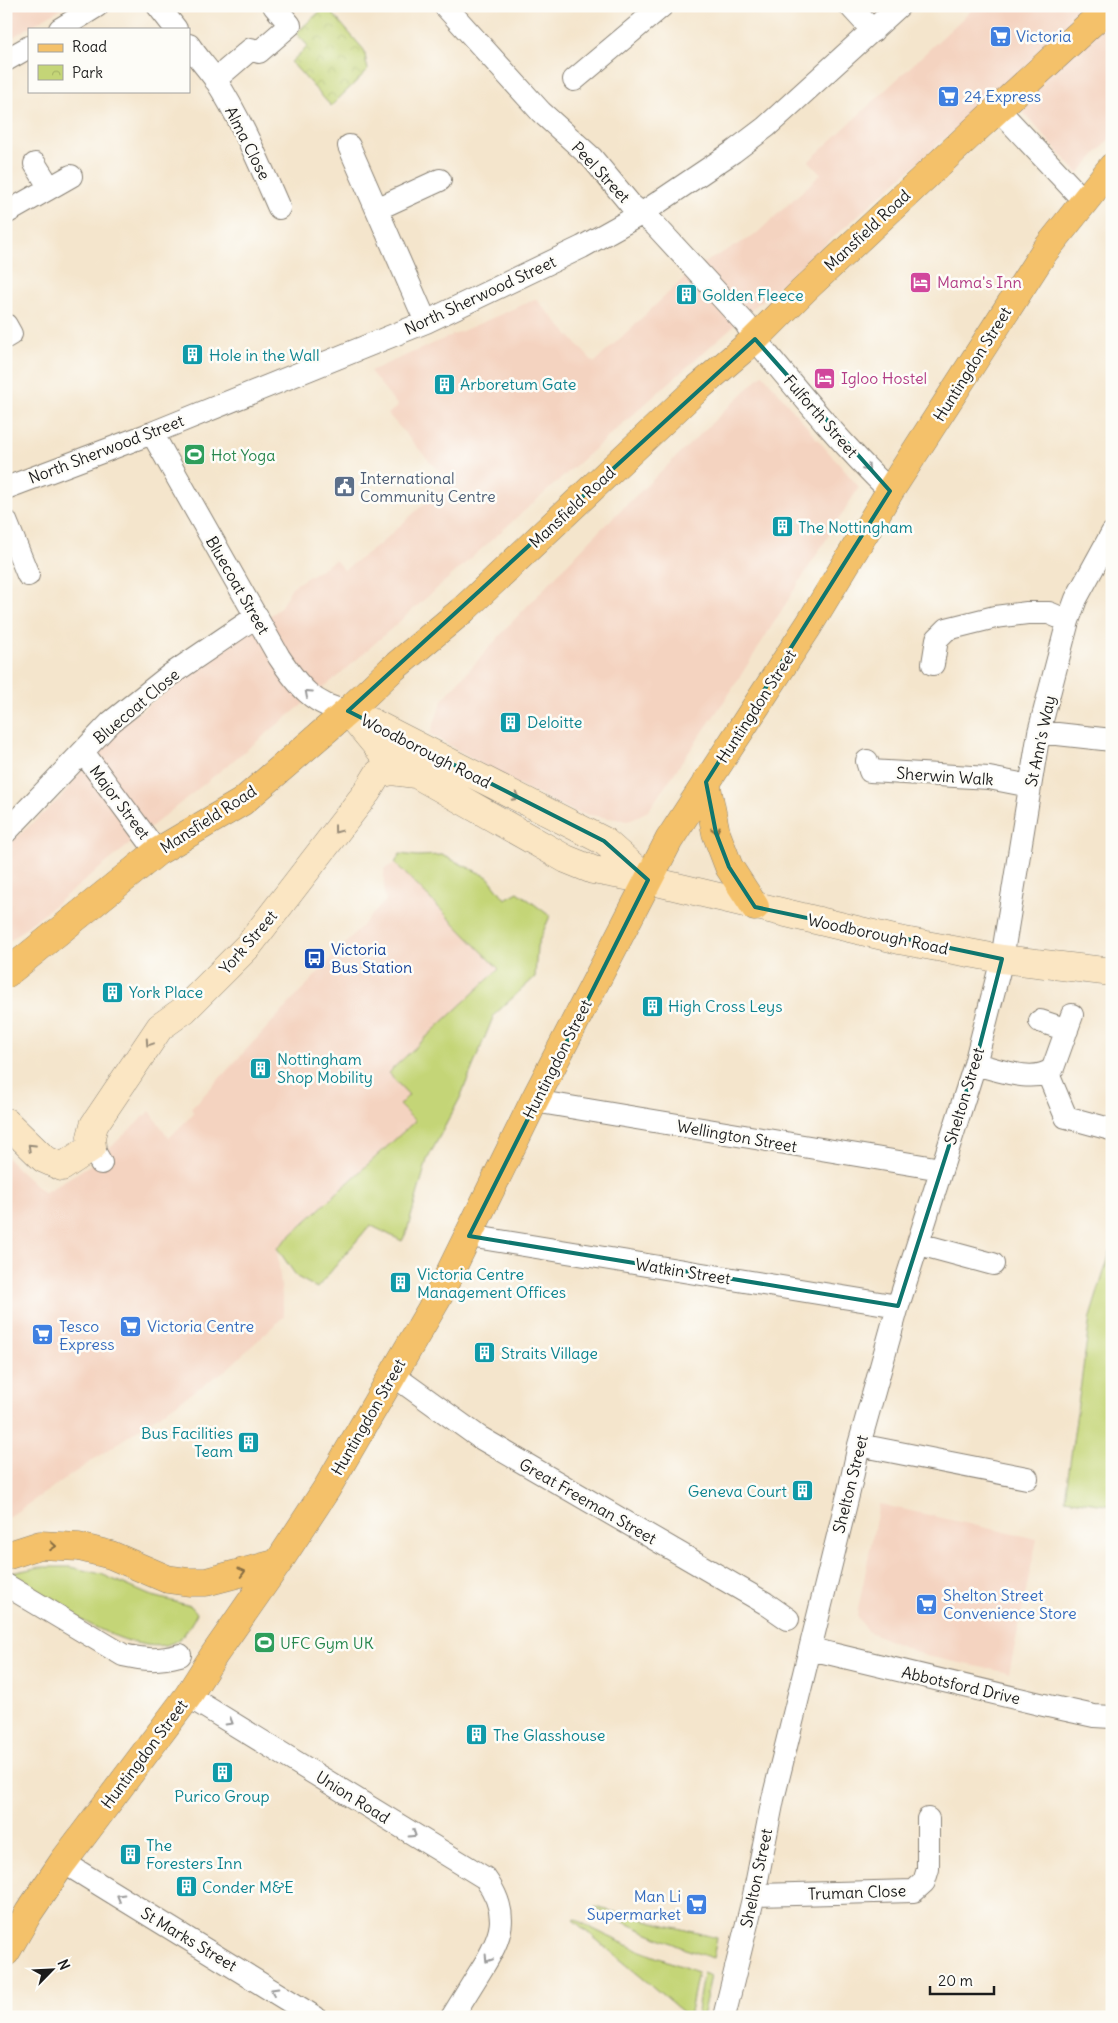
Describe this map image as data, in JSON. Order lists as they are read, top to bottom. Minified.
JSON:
{"streets":{"main road":["Mansfield Road","Huntingdon Street","Woodborough Road","York Street"],"street":["Alma Close","Peel Street","North Sherwood Street","Fulforth Street","Bluecoat Street","Bluecoat Close","St Ann's Way","Sherwin Walk","Major Street","Shelton Street","Wellington Street","Watkin Street","Great Freeman Street","Abbotsford Drive","Union Road","Truman Close","St Marks Street"]},"crossings":[["Peel Street","Mansfield Road"],["Peel Street","North Sherwood Street"],["Peel Street","Fulforth Street"],["Mansfield Road","Fulforth Street"],["Mansfield Road","Bluecoat Street"],["Mansfield Road","Woodborough Road"],["Mansfield Road","Major Street"],["North Sherwood Street","Bluecoat Street"],["Huntingdon Street","Fulforth Street"],["Huntingdon Street","Woodborough Road"],["Huntingdon Street","Wellington Street"],["Huntingdon Street","Watkin Street"],["Huntingdon Street","Great Freeman Street"],["Huntingdon Street","Union Road"],["Huntingdon Street","St Marks Street"],["Bluecoat Street","Bluecoat Close"],["Bluecoat Street","Woodborough Road"],["Bluecoat Close","Major Street"],["St Ann's Way","Woodborough Road"],["St Ann's Way","Sherwin Walk"],["St Ann's Way","Shelton Street"],["Woodborough Road","Shelton Street"],["Shelton Street","Wellington Street"],["Shelton Street","Watkin Street"],["Shelton Street","Abbotsford Drive"],["Shelton Street","Truman Close"]],"one_way":["Fulforth Street","Bluecoat Street","York Street","Union Road","St Marks Street"],"places":{"supermarket":["Victoria","24 Express","Victoria Centre","Tesco Express","Shelton Street Convenience Store","Man Li Supermarket"],"hotel":["Mama's Inn","Igloo Hostel"],"building":["Golden Fleece","Hole in the Wall","Arboretum Gate","The Nottingham","Deloitte","York Place","High Cross Leys","Nottingham Shop Mobility","Victoria Centre Management Offices","Straits Village","Bus Facilities Team","Geneva Court","The Glasshouse","Purico Group","The Foresters Inn","Conder M&E"],"sports":["Hot Yoga","UFC Gym UK"],"public building":["International Community Centre"],"bus stop":["Victoria Bus Station"]},"legend":["Road","Park"],"scale_bar":"20 m","north":"top right"}
